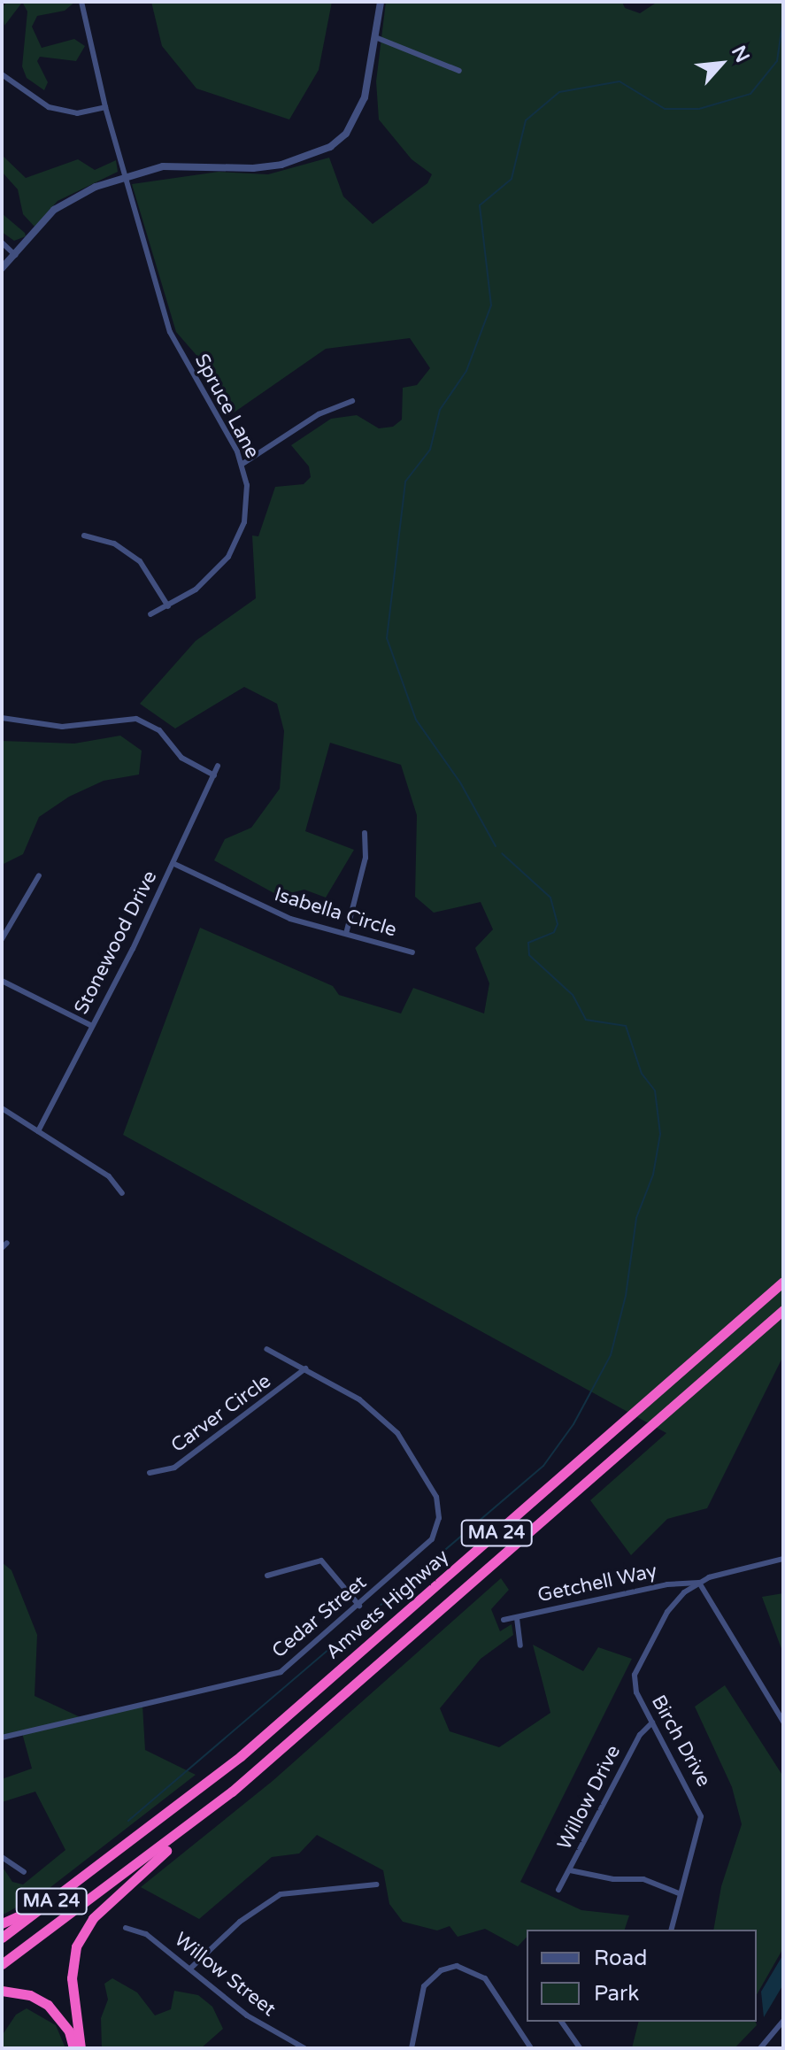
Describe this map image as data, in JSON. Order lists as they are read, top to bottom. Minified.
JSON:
{"streets":{"highway":["MA 24","Amvets Highway"],"street":["Spruce Lane","Isabella Circle","Stonewood Drive","Carver Circle","Getchell Way","Cedar Street","Birch Drive","Willow Drive","Willow Street"]},"crossings":[["Isabella Circle","Stonewood Drive"],["Carver Circle","Cedar Street"],["Getchell Way","Birch Drive"],["Birch Drive","Willow Drive"]],"legend":["Road","Park"],"north":"top right"}
